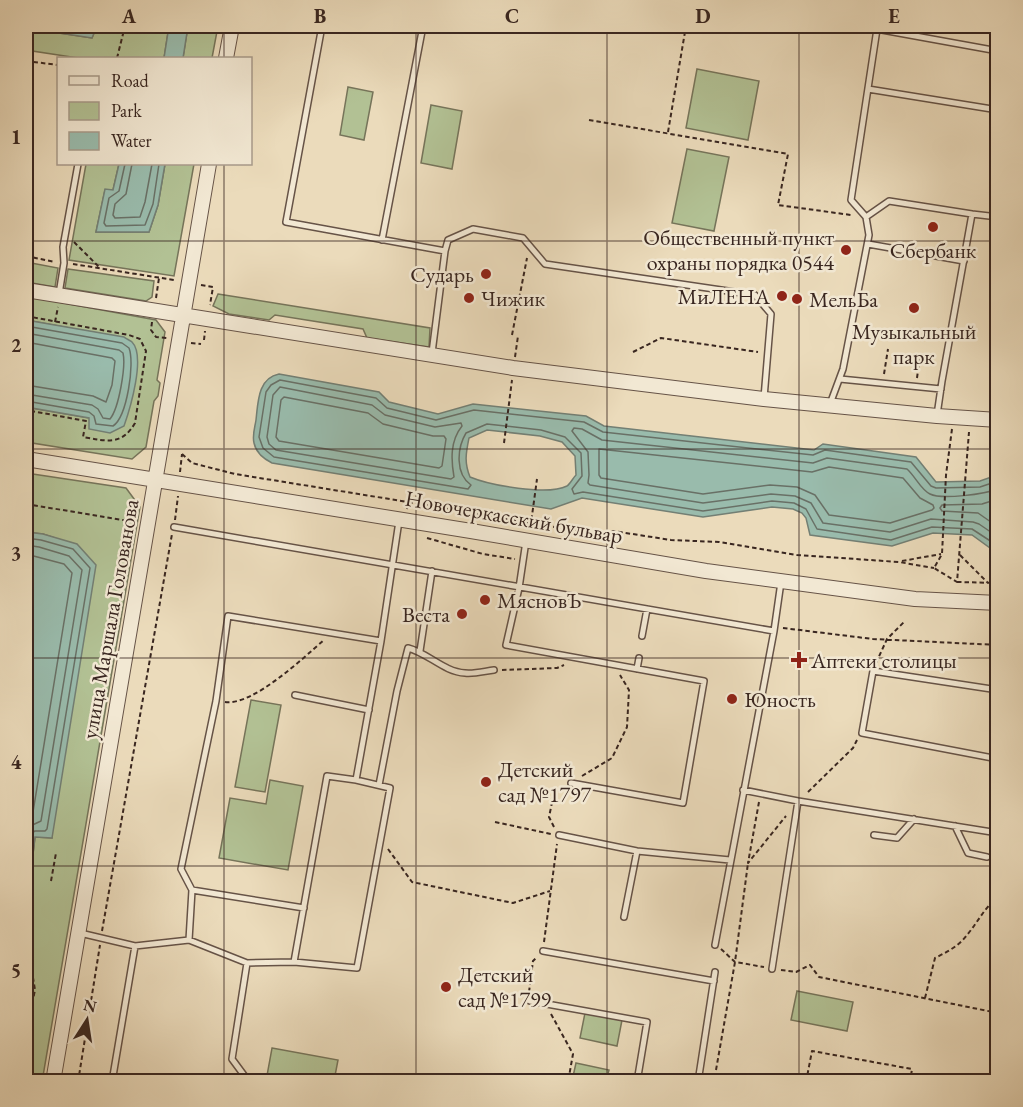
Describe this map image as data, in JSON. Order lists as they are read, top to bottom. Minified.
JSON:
{"streets":{"street":["Новочеркасский бульвар","улица Маршала Голованова"]},"crossings":[["Новочеркасский бульвар","улица Маршала Голованова"]],"places":{"other":["Сбербанк","Общественный пункт охраны порядка 0544","Сударь","МиЛЕНА","Чижик","МельБа","Музыкальный парк","МясновЪ","Веста","Юность","Детский сад №1797","Детский сад №1799"],"health":["Аптеки столицы"]},"legend":["Road","Park","Water"],"north":"top","grid":{"columns":["A","B","C","D","E"],"rows":["1","2","3","4","5"]}}
